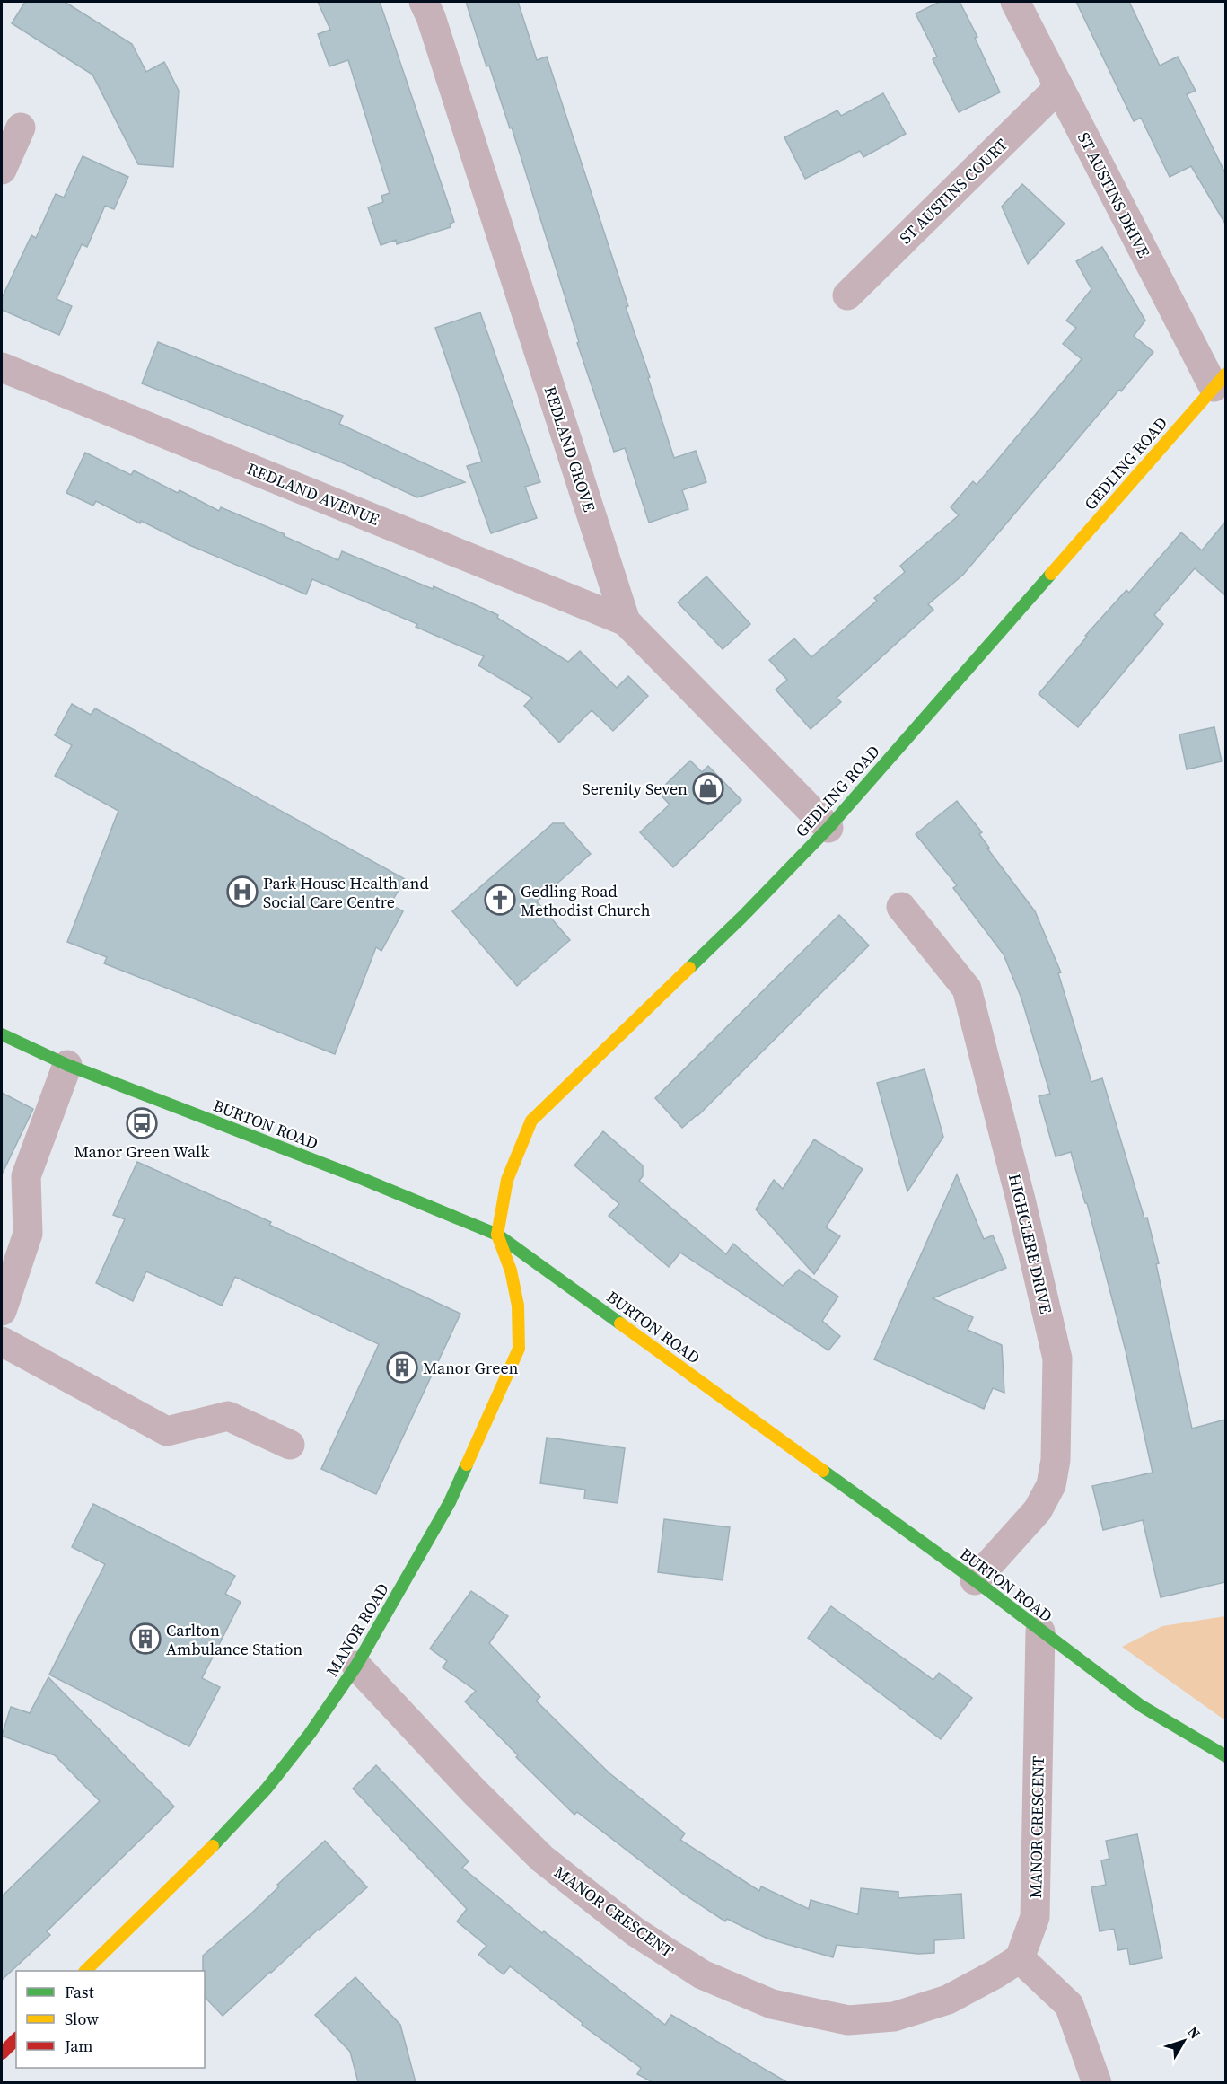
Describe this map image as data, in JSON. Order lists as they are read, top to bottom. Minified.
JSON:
{"streets":{"street":["ST AUSTINS COURT","ST AUSTINS DRIVE","REDLAND GROVE","GEDLING ROAD","REDLAND AVENUE","BURTON ROAD","HIGHCLERE DRIVE","MANOR ROAD","MANOR CRESCENT"]},"crossings":[["ST AUSTINS COURT","ST AUSTINS DRIVE"],["ST AUSTINS DRIVE","GEDLING ROAD"],["REDLAND GROVE","GEDLING ROAD"],["REDLAND GROVE","REDLAND AVENUE"],["GEDLING ROAD","BURTON ROAD"],["GEDLING ROAD","MANOR ROAD"],["BURTON ROAD","HIGHCLERE DRIVE"],["BURTON ROAD","MANOR ROAD"],["BURTON ROAD","MANOR CRESCENT"],["MANOR ROAD","MANOR CRESCENT"]],"places":{"shop":["Serenity Seven"],"hospital":["Park House Health and Social Care Centre"],"church":["Gedling Road Methodist Church"],"bus stop":["Manor Green Walk"],"building":["Manor Green","Carlton Ambulance Station"]},"legend":["Fast","Slow","Jam"],"north":"top right"}
